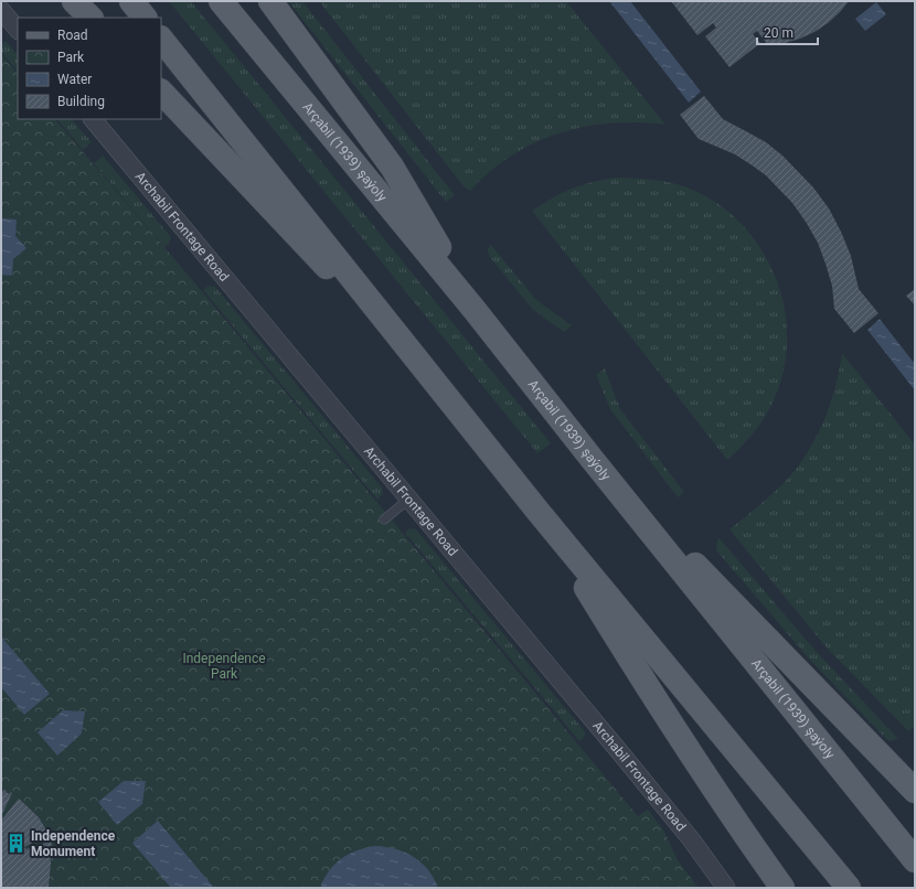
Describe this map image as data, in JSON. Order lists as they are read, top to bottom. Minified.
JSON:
{"streets":{"main road":["Arçabil (1939) şaýoly"],"street":["Archabil Frontage Road"]},"parks":["Independence Park"],"places":{"building":["Independence Monument"]},"legend":["Road","Park","Water","Building"],"scale_bar":"20 m"}
